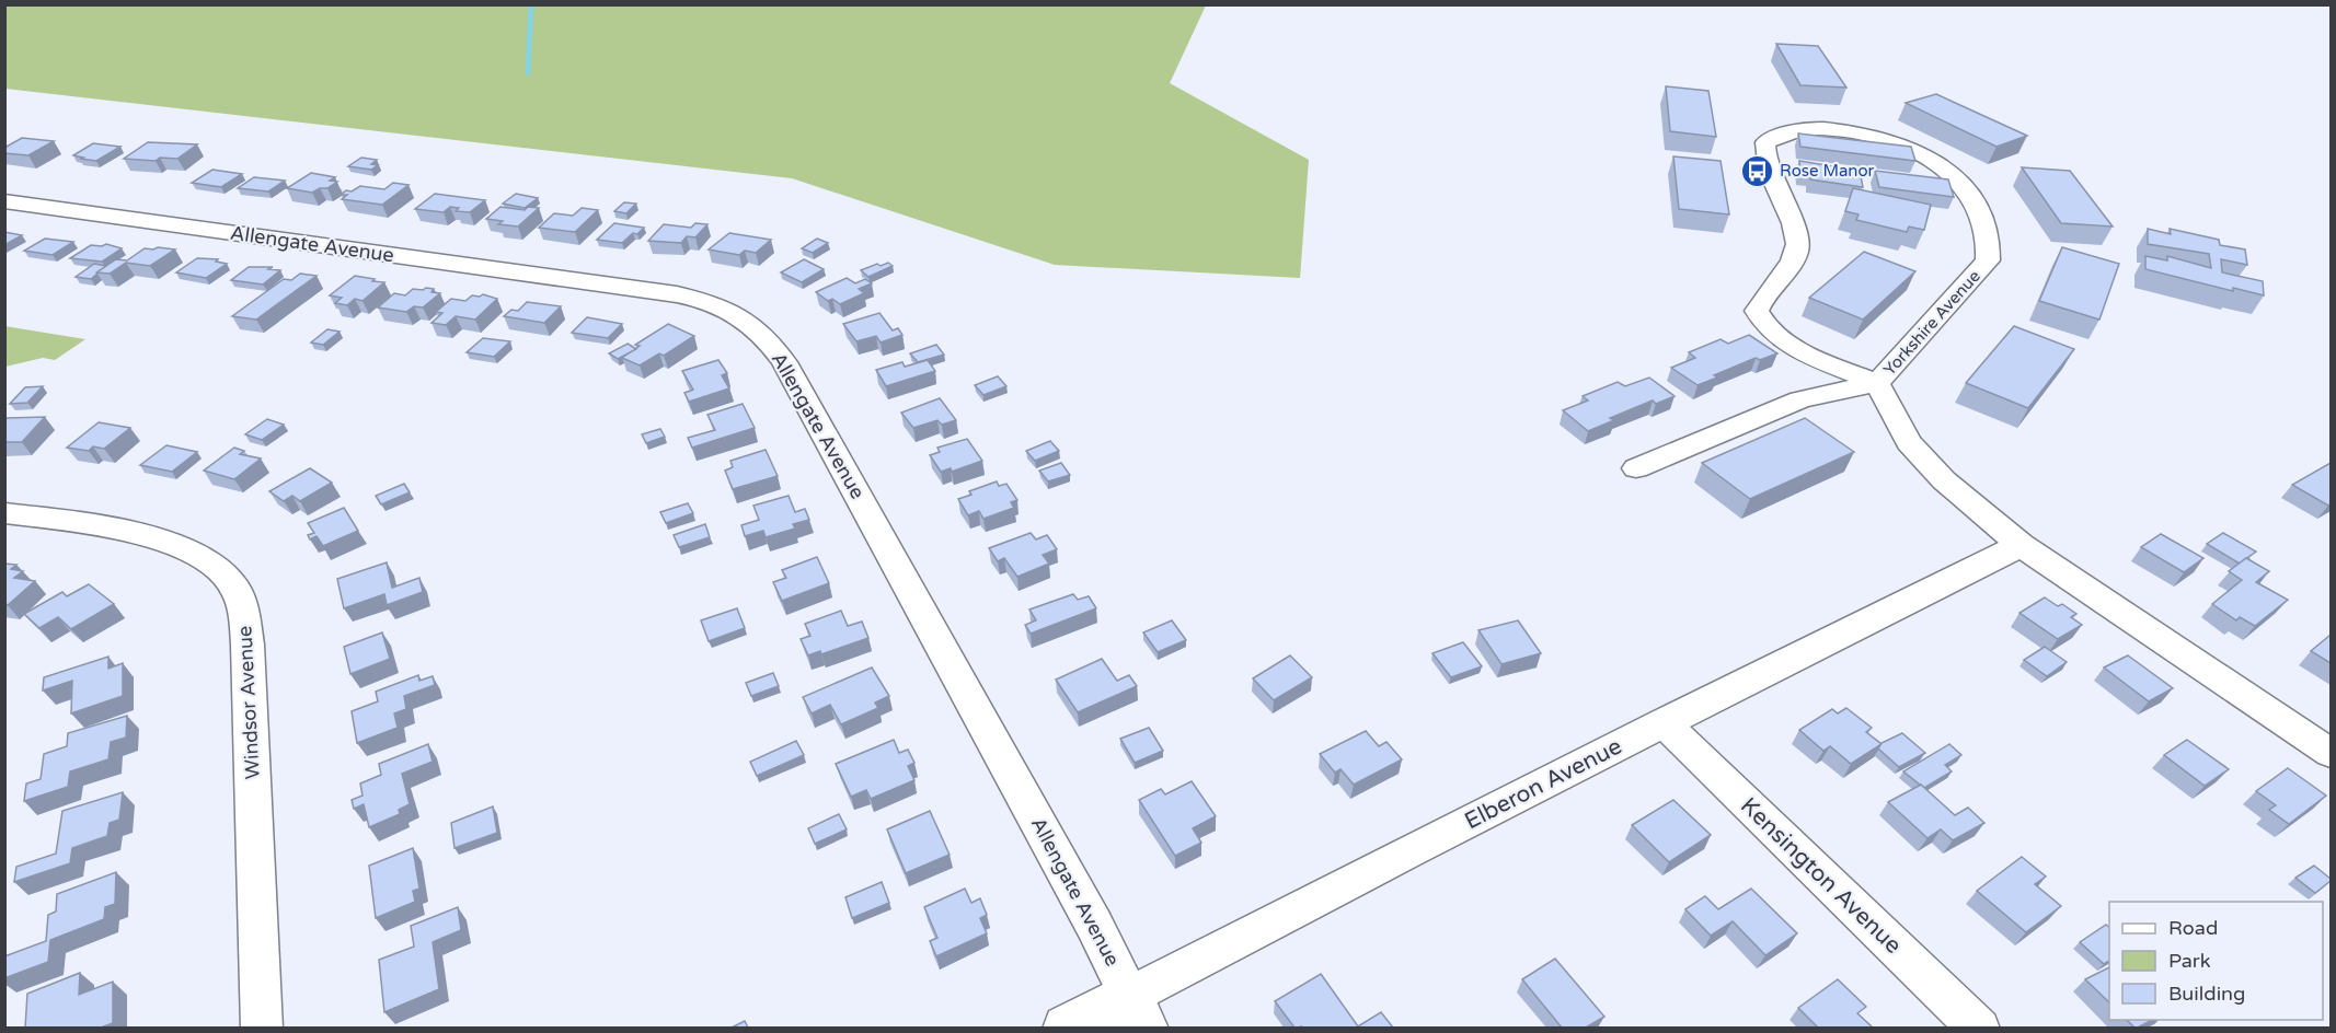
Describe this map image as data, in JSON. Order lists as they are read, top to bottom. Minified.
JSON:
{"streets":{"street":["Allengate Avenue","Yorkshire Avenue","Windsor Avenue","Elberon Avenue","Kensington Avenue"]},"crossings":[["Allengate Avenue","Elberon Avenue"],["Yorkshire Avenue","Elberon Avenue"],["Elberon Avenue","Kensington Avenue"]],"places":{"bus stop":["Rose Manor"]},"legend":["Road","Park","Building"]}
